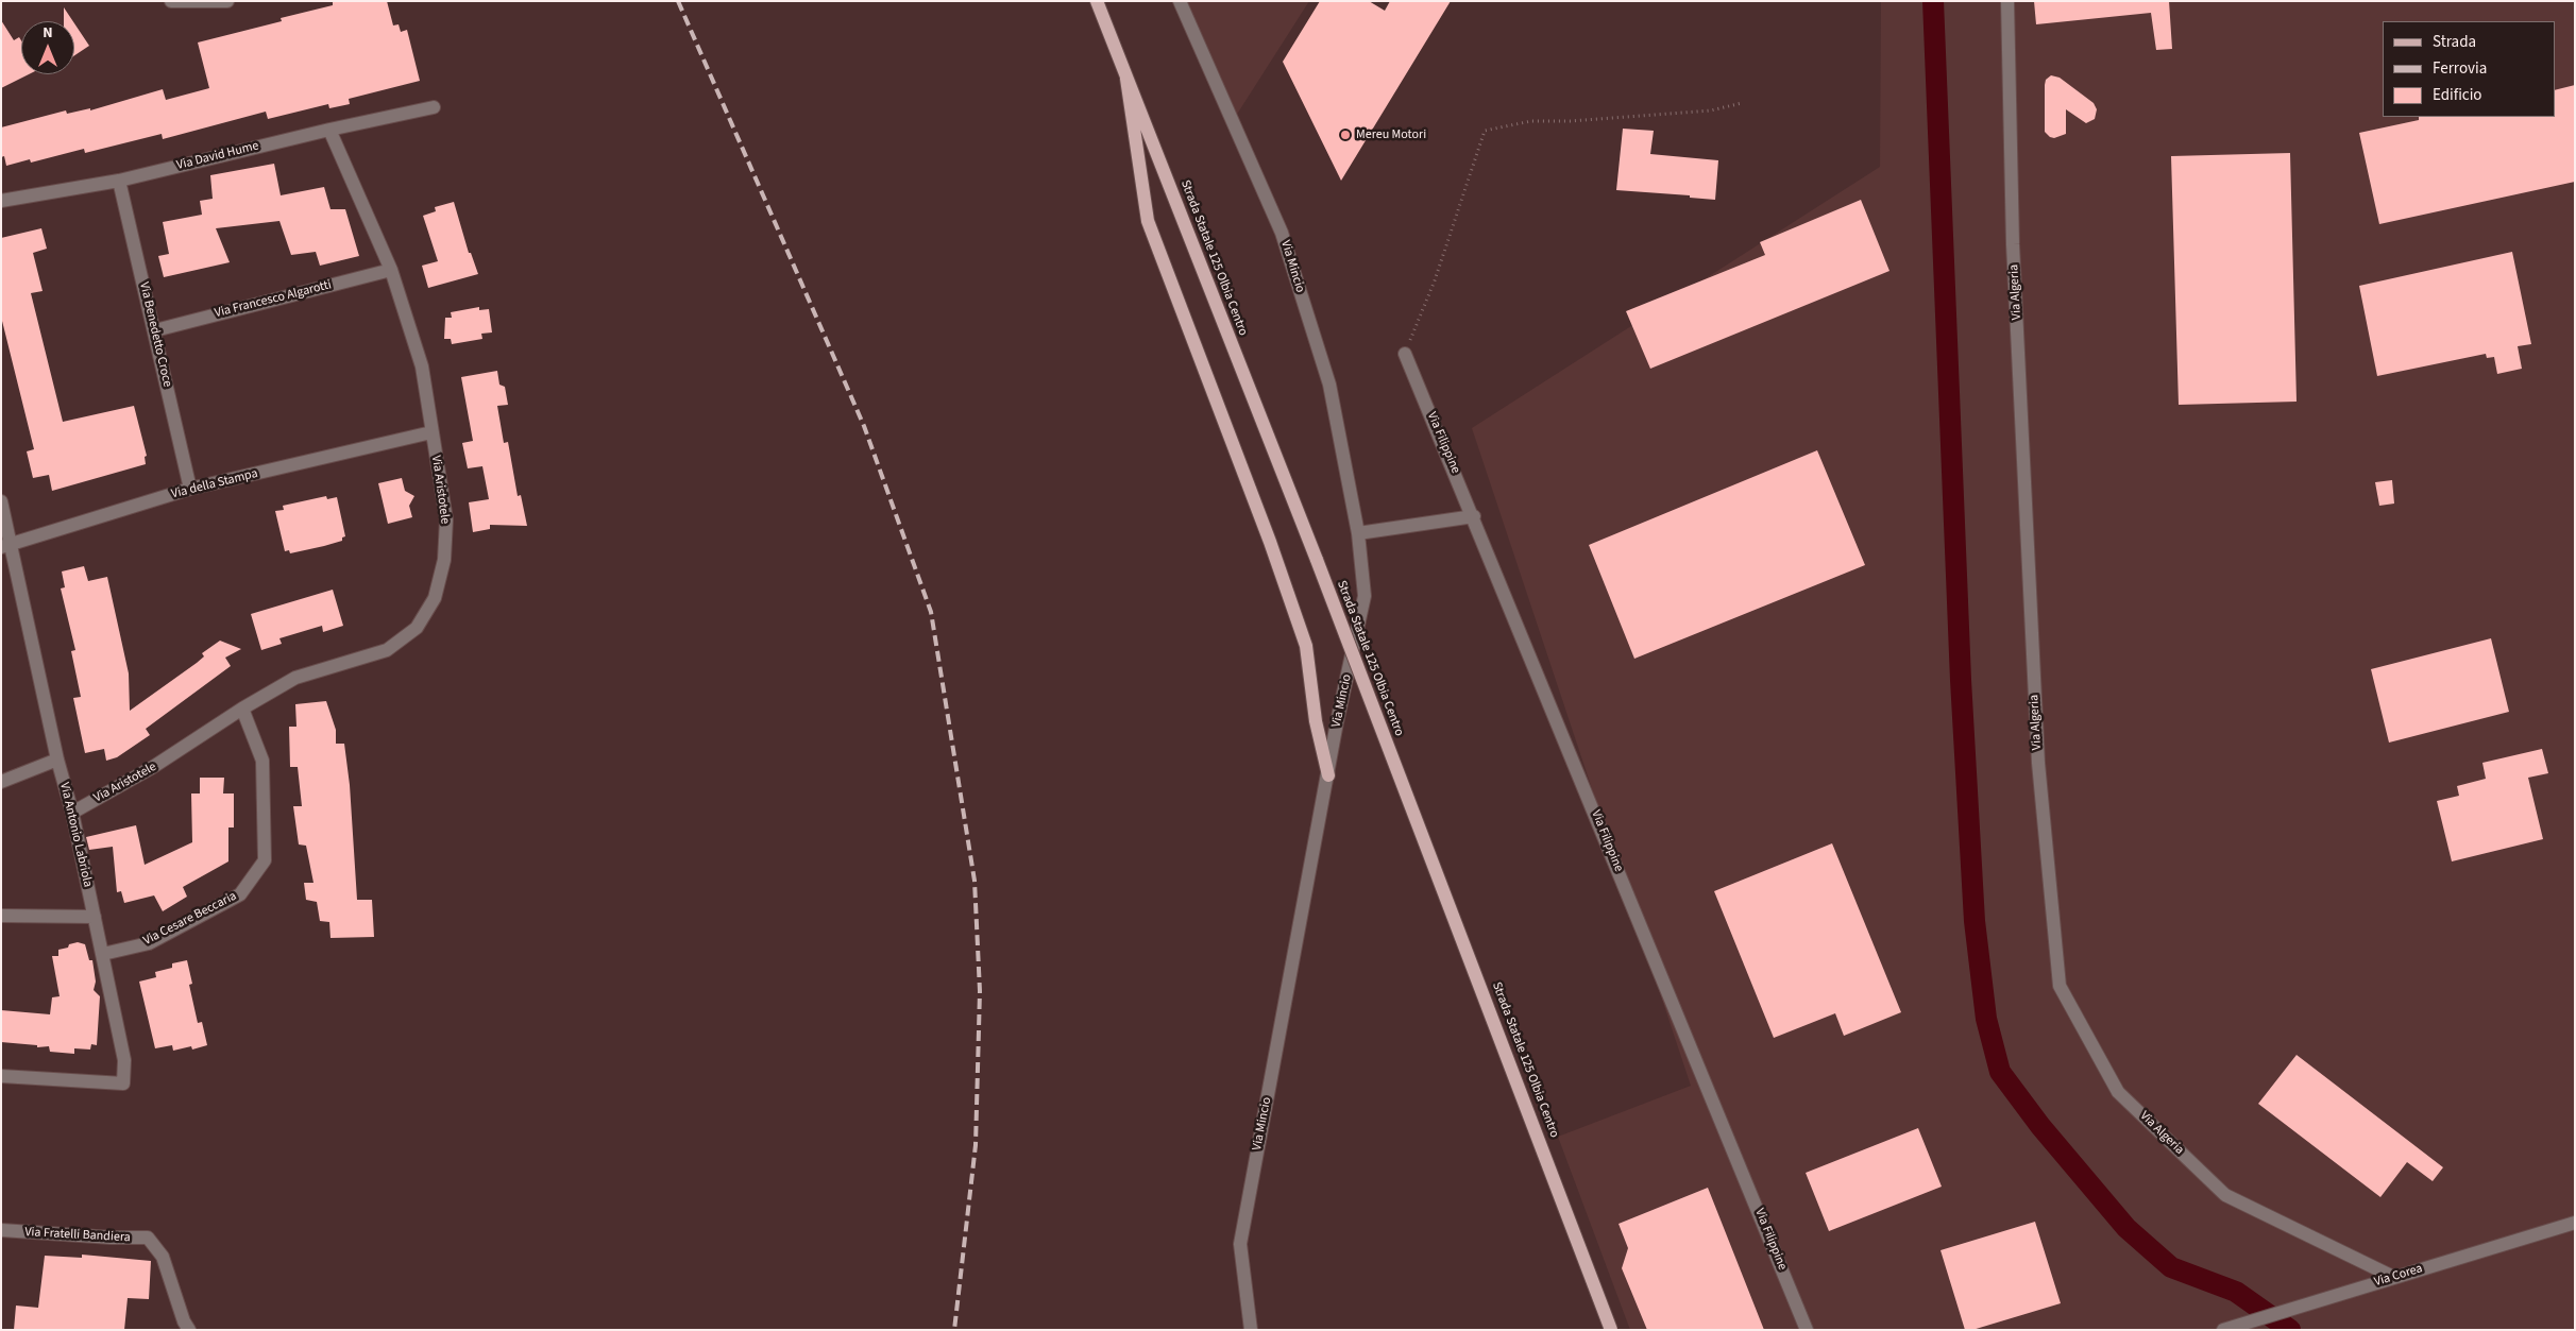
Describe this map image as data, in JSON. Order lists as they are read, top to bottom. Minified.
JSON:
{"streets":{"main road":["Strada Statale 125 Olbia Centro"],"street":["Via David Hume","Via Mincio","Via Algeria","Via Francesco Algarotti","Via Benedetto Croce","Via Filippine","Via della Stampa","Via Aristotele","Via Antonio Labriola","Via Cesare Beccaria","Via Fratelli Bandiera","Via Corea"]},"crossings":[["Via David Hume","Via Benedetto Croce"],["Via David Hume","Via Aristotele"],["Via Algeria","Via Corea"],["Via Francesco Algarotti","Via Benedetto Croce"],["Via Francesco Algarotti","Via Aristotele"],["Via Benedetto Croce","Via della Stampa"],["Via della Stampa","Via Aristotele"],["Via della Stampa","Via Antonio Labriola"],["Via Aristotele","Via Antonio Labriola"],["Via Aristotele","Via Cesare Beccaria"],["Via Antonio Labriola","Via Cesare Beccaria"]],"places":["Mereu Motori"],"legend":["Strada","Ferrovia","Edificio"],"north":"top"}
